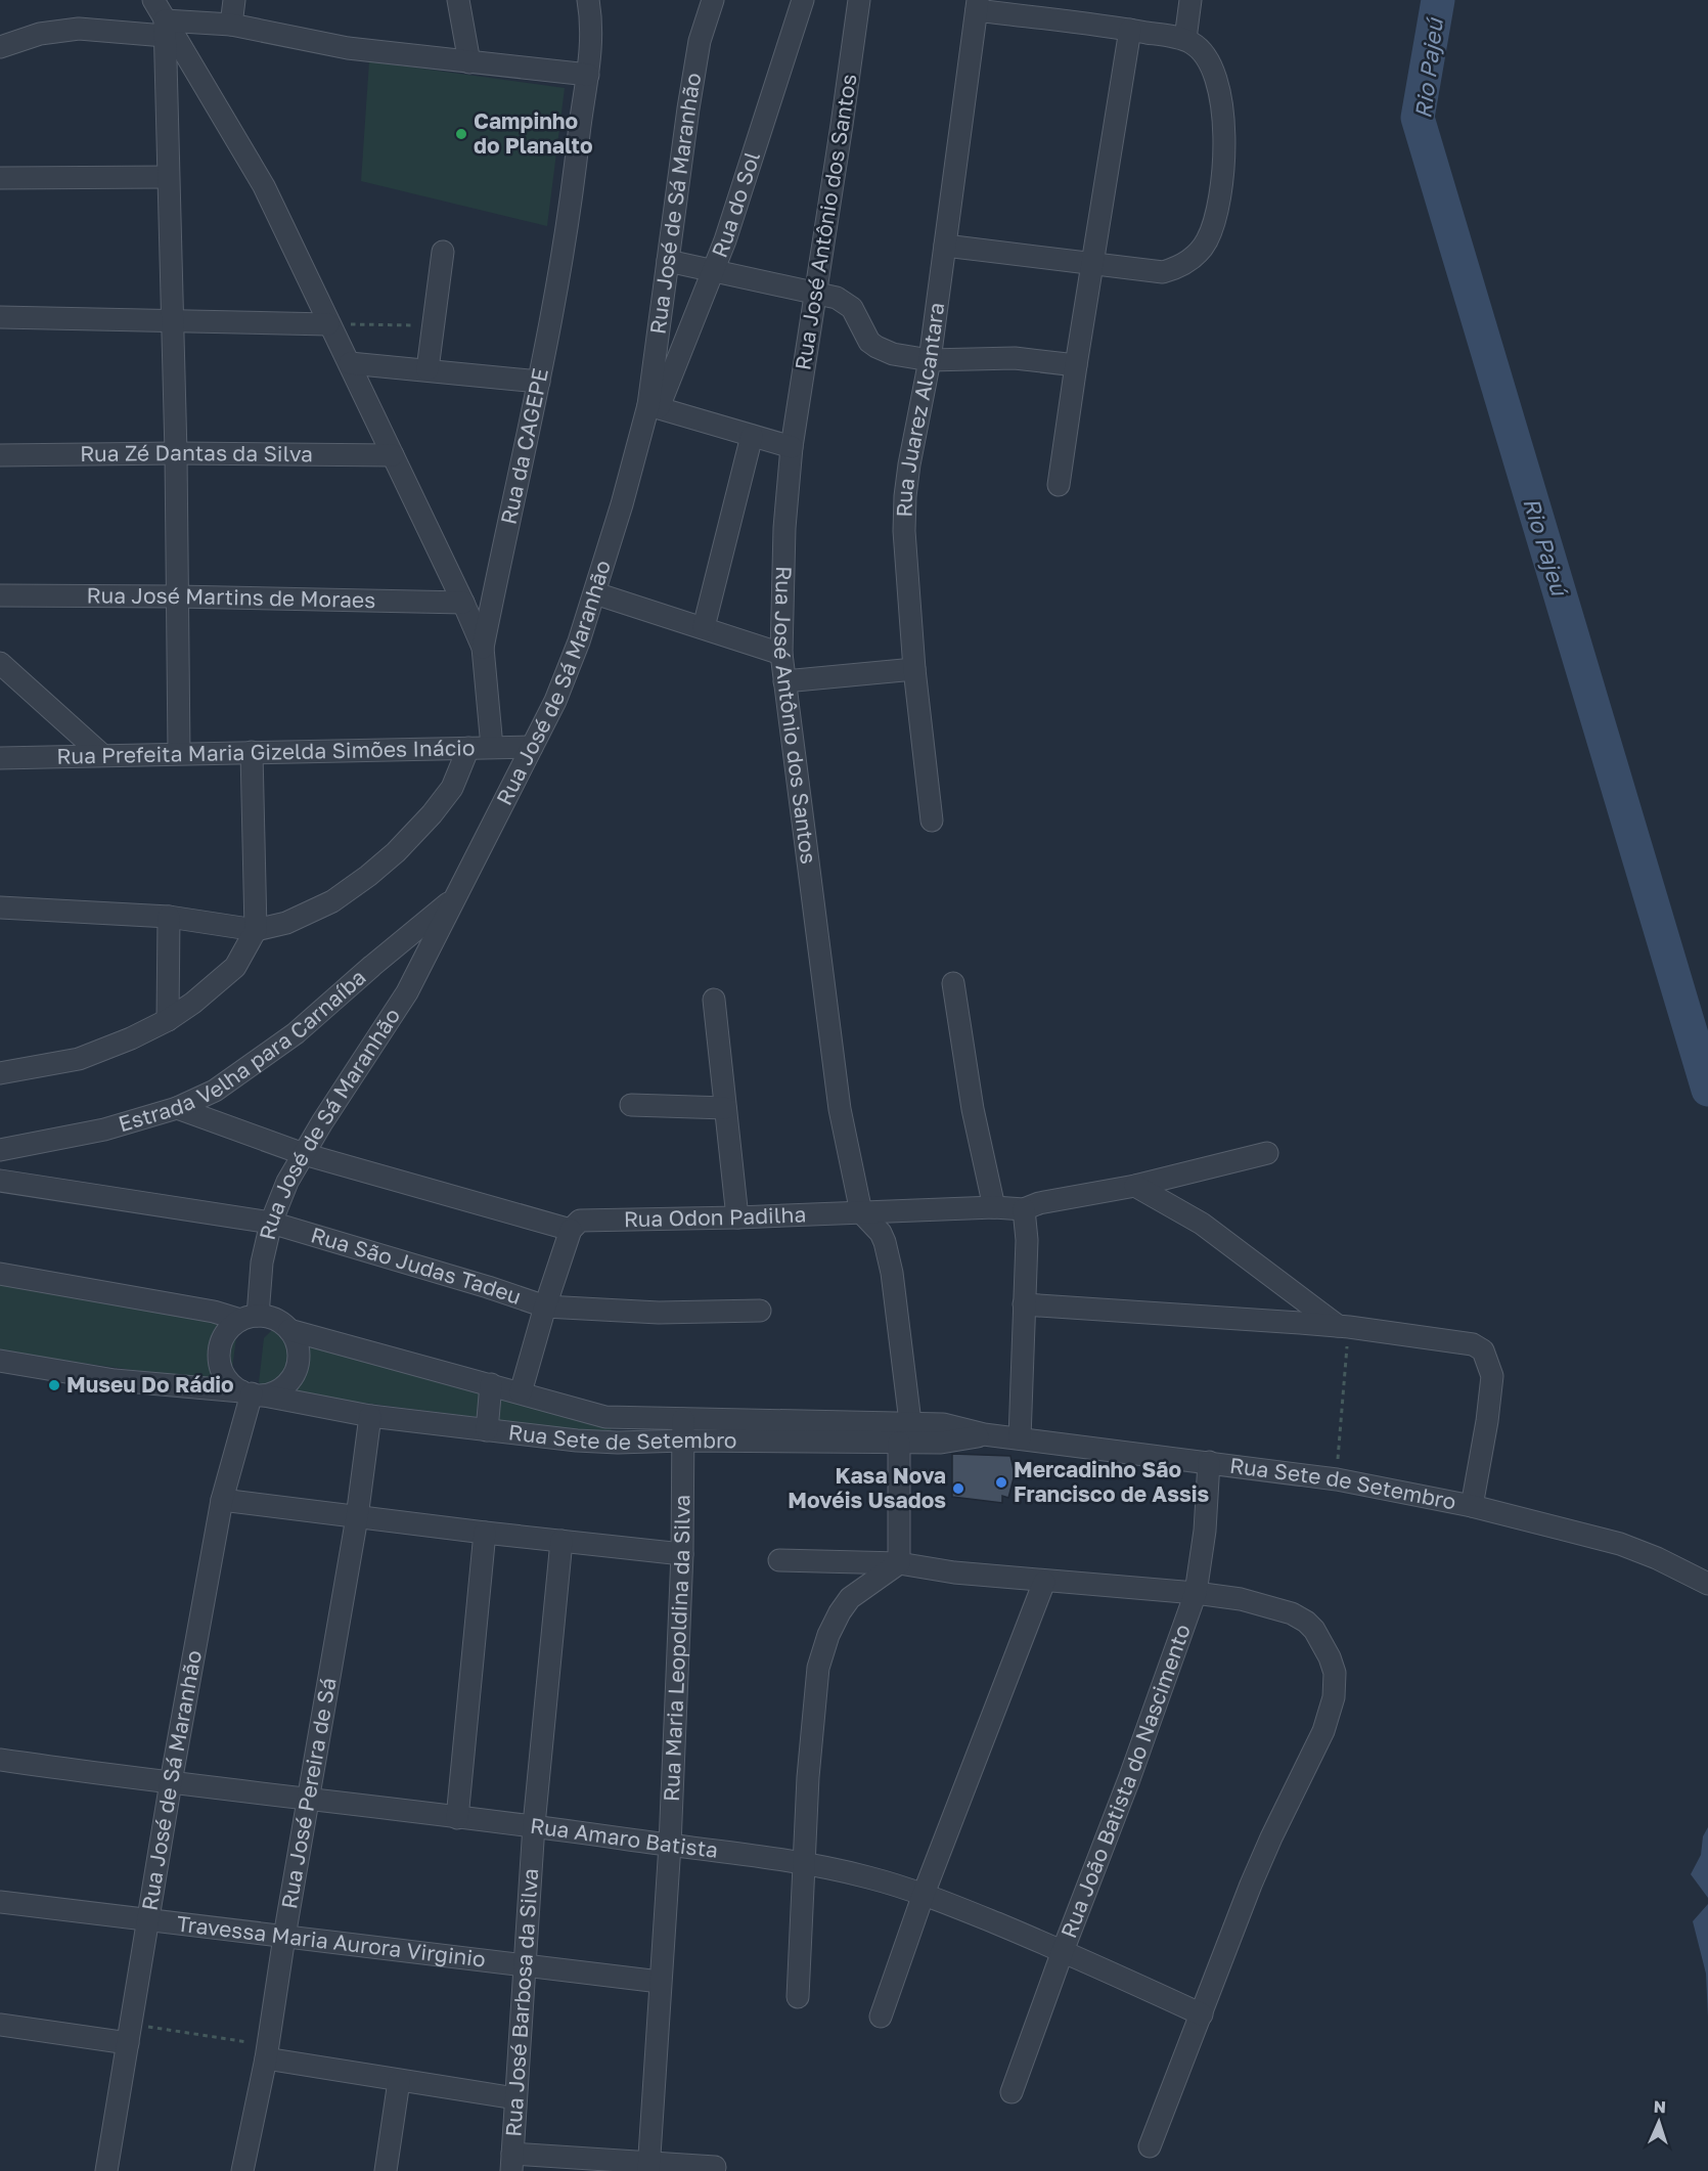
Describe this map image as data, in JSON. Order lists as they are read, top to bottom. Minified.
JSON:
{"streets":{"street":["Rua José de Sá Maranhão","Rua do Sol","Rua José Antônio dos Santos","Rua Juarez Alcantara","Rua da CAGEPE","Rua Zé Dantas da Silva","Rua José Martins de Moraes","Rua Prefeita Maria Gizelda Simões Inácio","Estrada Velha para Carnaíba","Rua Odon Padilha","Rua São Judas Tadeu","Rua Sete de Setembro","Rua Maria Leopoldina da Silva","Rua João Batista do Nascimento","Rua José Pereira de Sá","Rua Amaro Batista","Travessa Maria Aurora Virginio","Rua José Barbosa da Silva"]},"crossings":[["Rua José de Sá Maranhão","Rua do Sol"],["Rua José de Sá Maranhão","Rua Prefeita Maria Gizelda Simões Inácio"],["Rua José de Sá Maranhão","Estrada Velha para Carnaíba"],["Rua José de Sá Maranhão","Rua São Judas Tadeu"],["Rua José de Sá Maranhão","Rua Sete de Setembro"],["Rua José de Sá Maranhão","Rua Amaro Batista"],["Rua José de Sá Maranhão","Travessa Maria Aurora Virginio"],["Rua José Antônio dos Santos","Rua Odon Padilha"],["Rua Sete de Setembro","Rua Maria Leopoldina da Silva"],["Rua Sete de Setembro","Rua João Batista do Nascimento"],["Rua Sete de Setembro","Rua José Pereira de Sá"],["Rua Maria Leopoldina da Silva","Rua Amaro Batista"],["Rua Maria Leopoldina da Silva","Travessa Maria Aurora Virginio"],["Rua João Batista do Nascimento","Rua Amaro Batista"],["Rua José Pereira de Sá","Rua Amaro Batista"],["Rua José Pereira de Sá","Travessa Maria Aurora Virginio"],["Rua Amaro Batista","Rua José Barbosa da Silva"],["Travessa Maria Aurora Virginio","Rua José Barbosa da Silva"]],"water":["Rio Pajeú"],"places":["Campinho do Planalto","Museu Do Rádio","Mercadinho São Francisco de Assis","Kasa Nova Movéis Usados"],"north":"top"}
